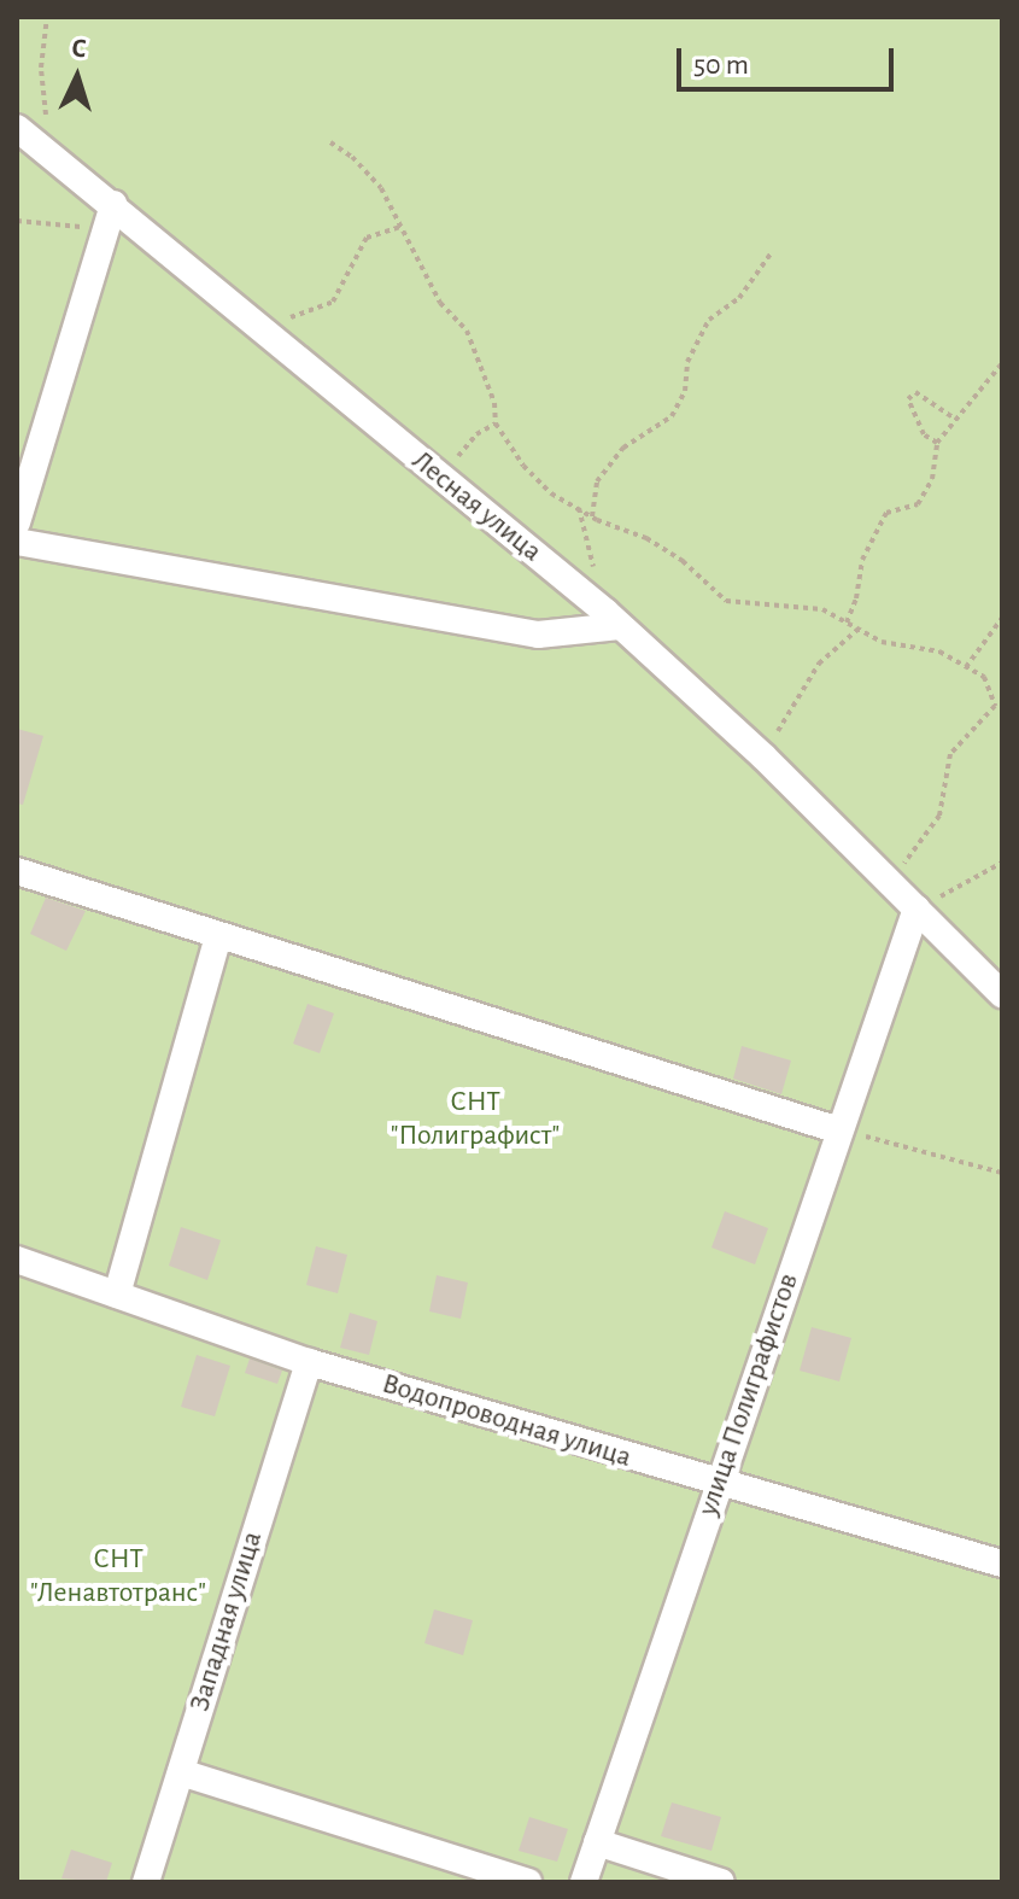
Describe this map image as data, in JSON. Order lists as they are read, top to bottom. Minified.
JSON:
{"streets":{"street":["Лесная улица","улица Полиграфистов","Водопроводная улица","Западная улица"]},"crossings":[["Лесная улица","улица Полиграфистов"],["улица Полиграфистов","Водопроводная улица"],["Водопроводная улица","Западная улица"]],"parks":["СНТ \"Полиграфист\"","СНТ \"Ленавтотранс\""],"scale_bar":"50 m","north":"top"}
